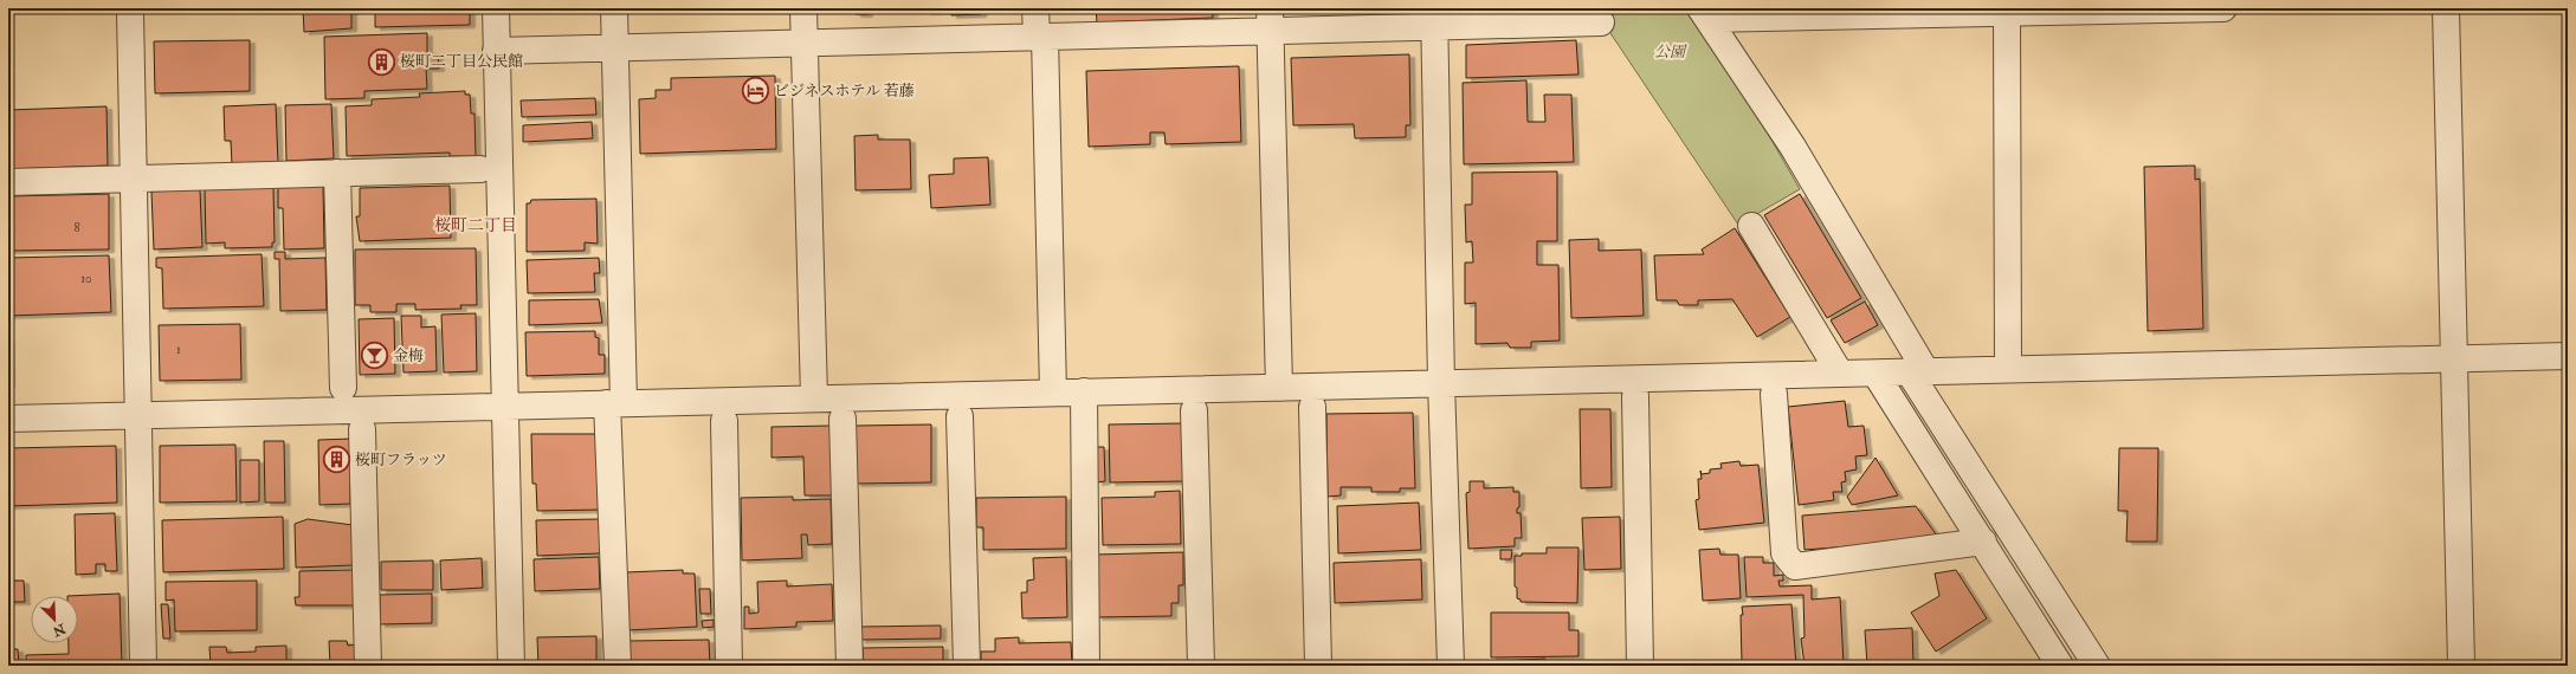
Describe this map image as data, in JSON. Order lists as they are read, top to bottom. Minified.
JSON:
{"districts":["桜町二丁目"],"parks":["公園"],"places":{"building":["桜町二丁目公民館","桜町フラッツ"],"hotel":["ビジネスホテル 若藤"],"bar":["金梅"]},"house_numbers":["8","10","1"],"north":"bottom right"}
